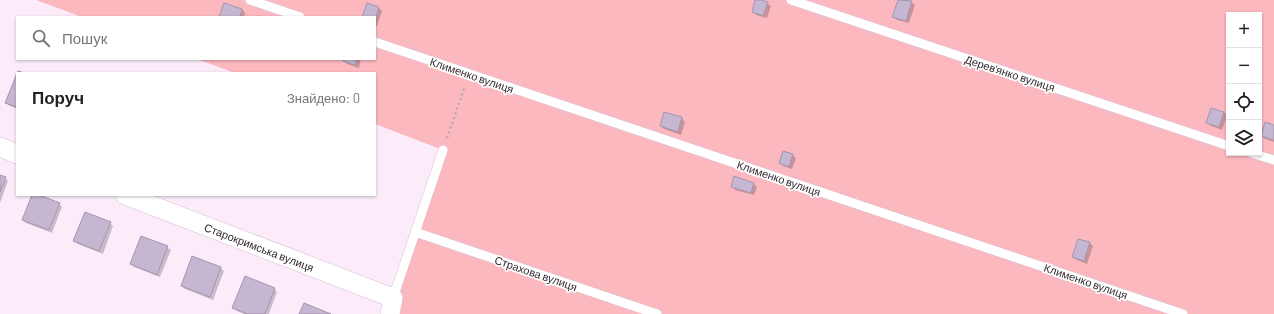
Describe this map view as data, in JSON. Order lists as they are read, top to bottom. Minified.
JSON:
{"streets":{"street":["Старокримська вулиця"],"lane":["Дерев'янко вулиця","Клименко вулиця","Страхова вулиця"]},"page":{"map_buttons":["+","−"],"search":"Пошук","heading":["Поруч","Знайдено: 0"]}}
